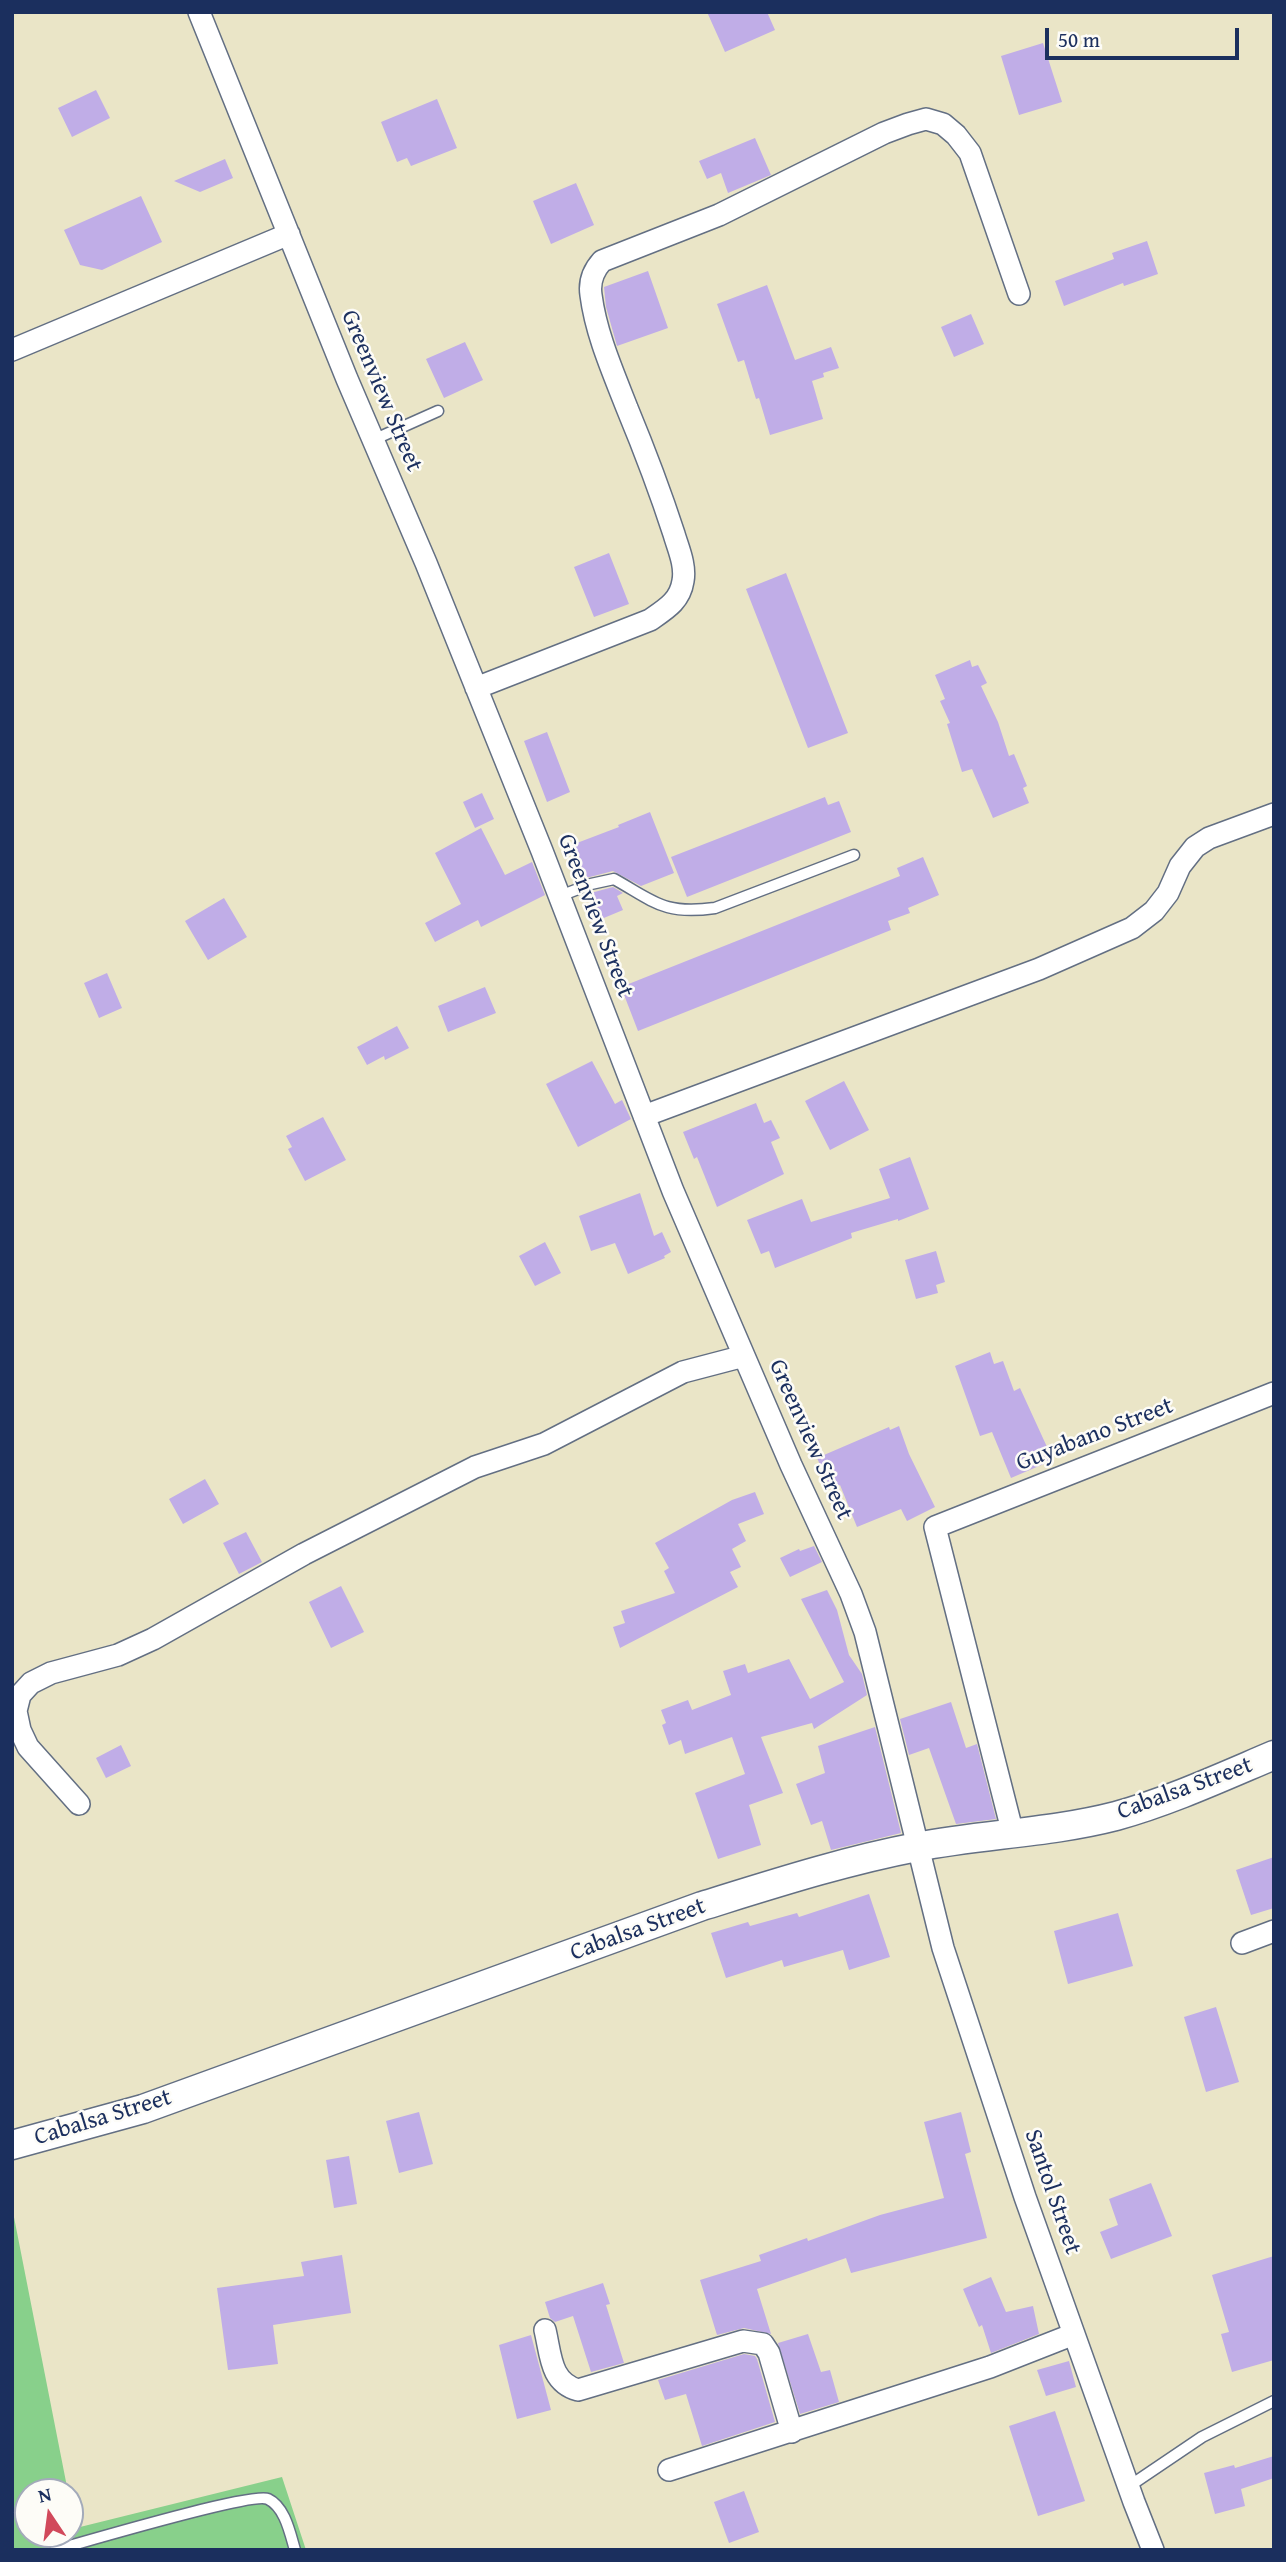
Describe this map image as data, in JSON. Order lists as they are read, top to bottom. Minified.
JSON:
{"streets":{"street":["Greenview Street","Guyabano Street","Cabalsa Street","Santol Street"]},"crossings":[["Greenview Street","Cabalsa Street"],["Greenview Street","Santol Street"],["Guyabano Street","Cabalsa Street"],["Cabalsa Street","Santol Street"]],"scale_bar":"50 m","north":"top"}
